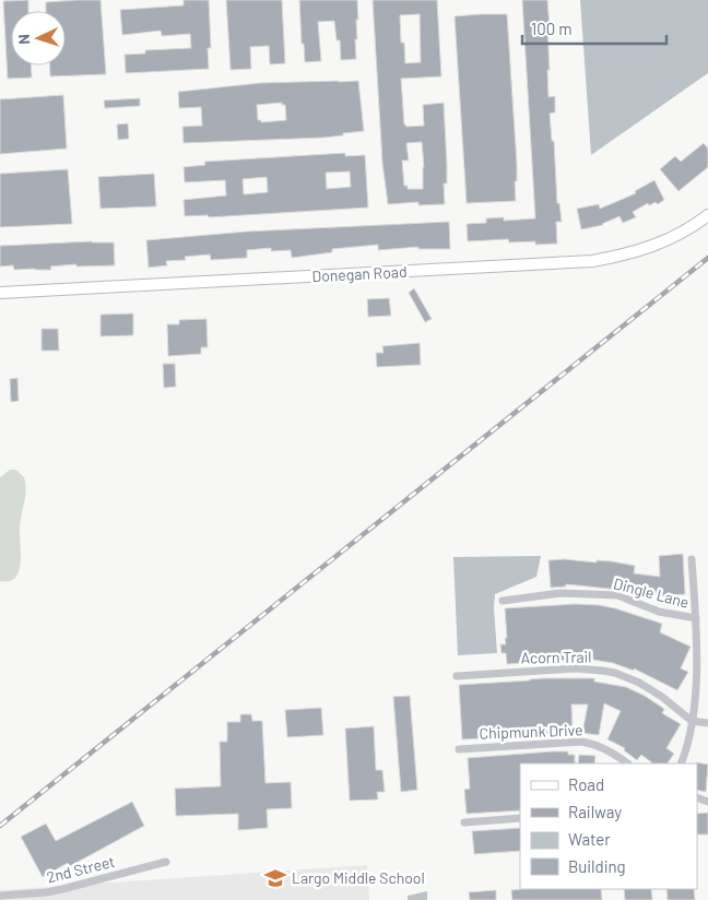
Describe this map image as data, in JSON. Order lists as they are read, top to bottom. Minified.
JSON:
{"streets":{"street":["Donegan Road","Dingle Lane","Acorn Trail","Chipmunk Drive","2nd Street"]},"places":{"school or university":["Largo Middle School"]},"legend":["Road","Railway","Water","Building"],"scale_bar":"100 m","north":"left"}
